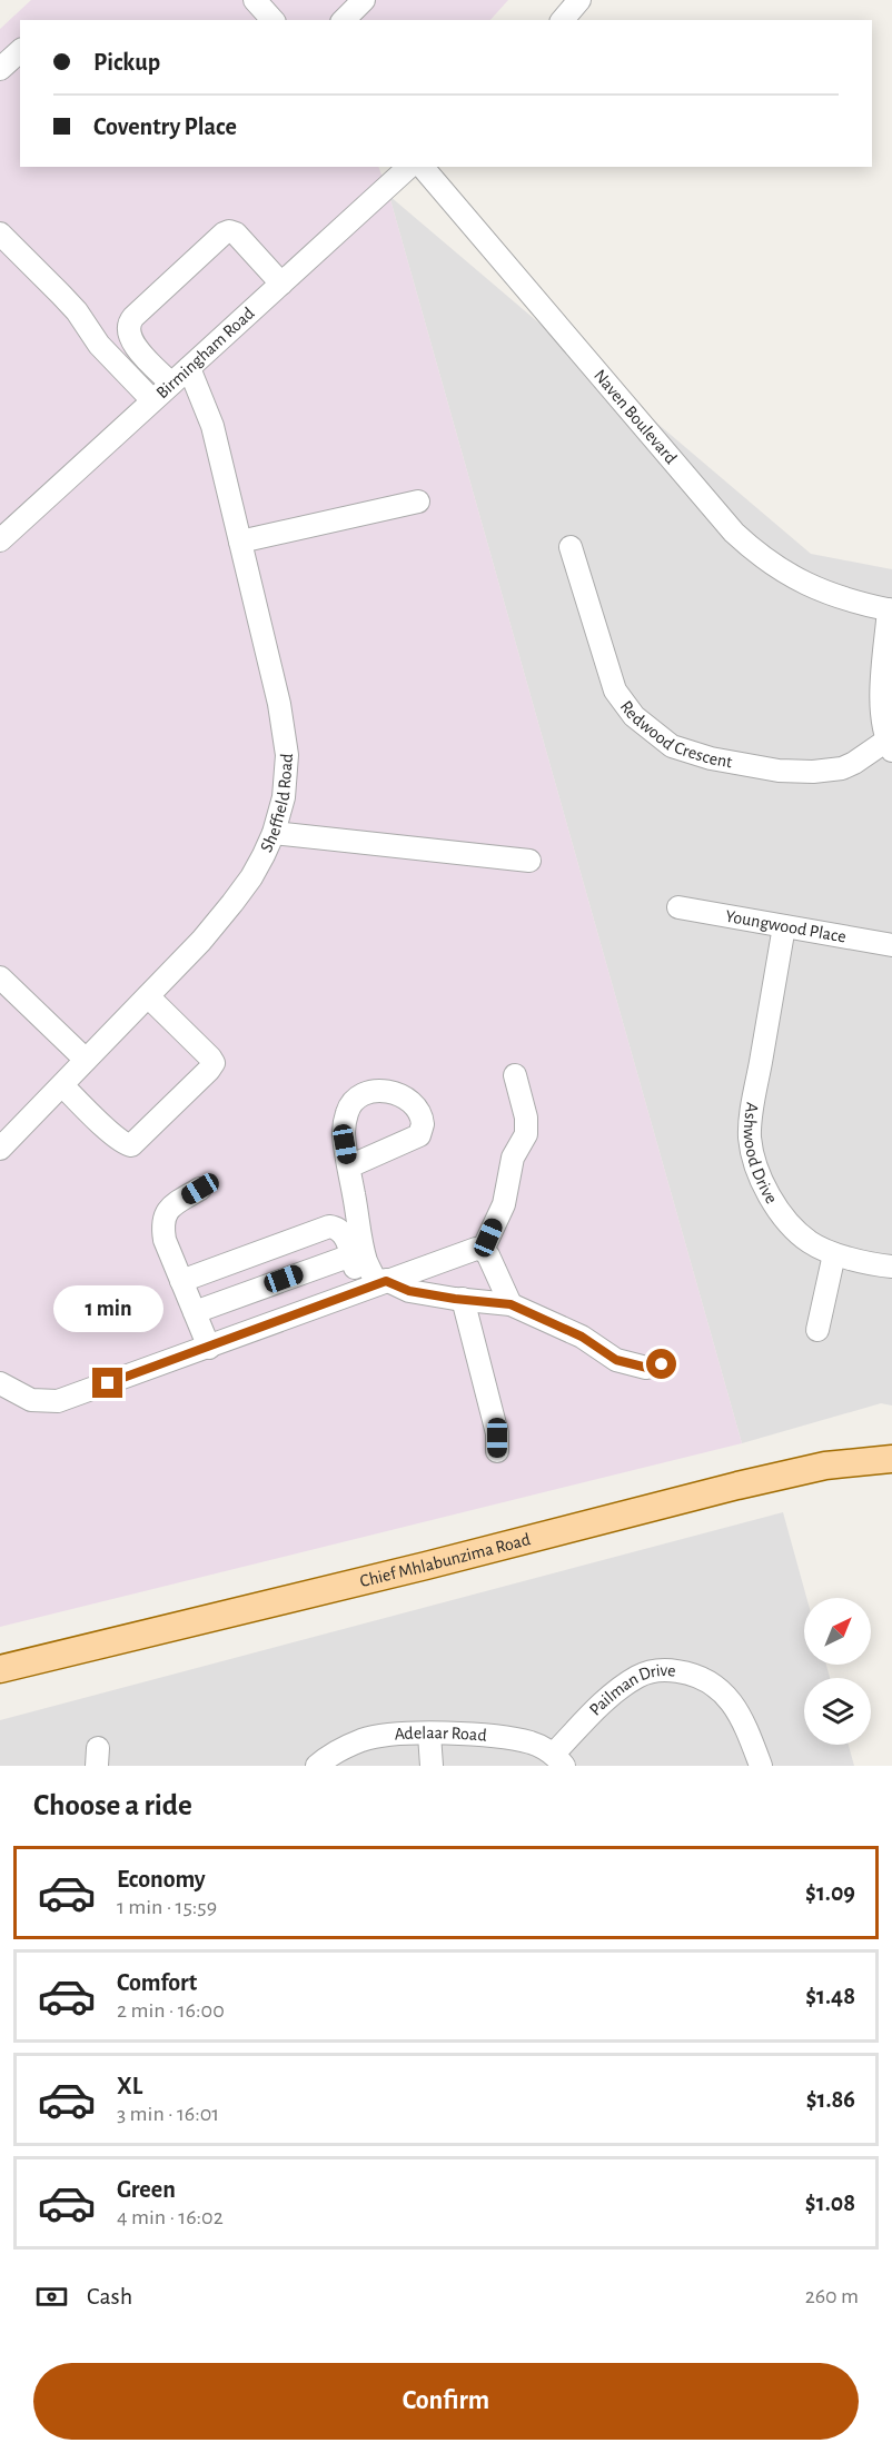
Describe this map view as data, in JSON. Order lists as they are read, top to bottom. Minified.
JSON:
{"streets":{"main road":["Chief Mhlabunzima Road"],"street":["Birmingham Road","Naven Boulevard","Redwood Crescent","Sheffield Road","Youngwood Place","Ashwood Drive","Pailman Drive","Adelaar Road"]},"crossings":[["Birmingham Road","Sheffield Road"],["Youngwood Place","Ashwood Drive"],["Pailman Drive","Adelaar Road"]],"north":"top right","page":{"banner":["Pickup","Coventry Place"],"bubble":"1 min","heading":"Choose a ride","list":[{"name":"Economy","note":"1 min · 15:59","value":"$1.09"},{"name":"Comfort","note":"2 min · 16:00","value":"$1.48"},{"name":"XL","note":"3 min · 16:01","value":"$1.86"},{"name":"Green","note":"4 min · 16:02","value":"$1.08"}],"pay":["Cash","260 m"],"buttons":"Confirm"}}
